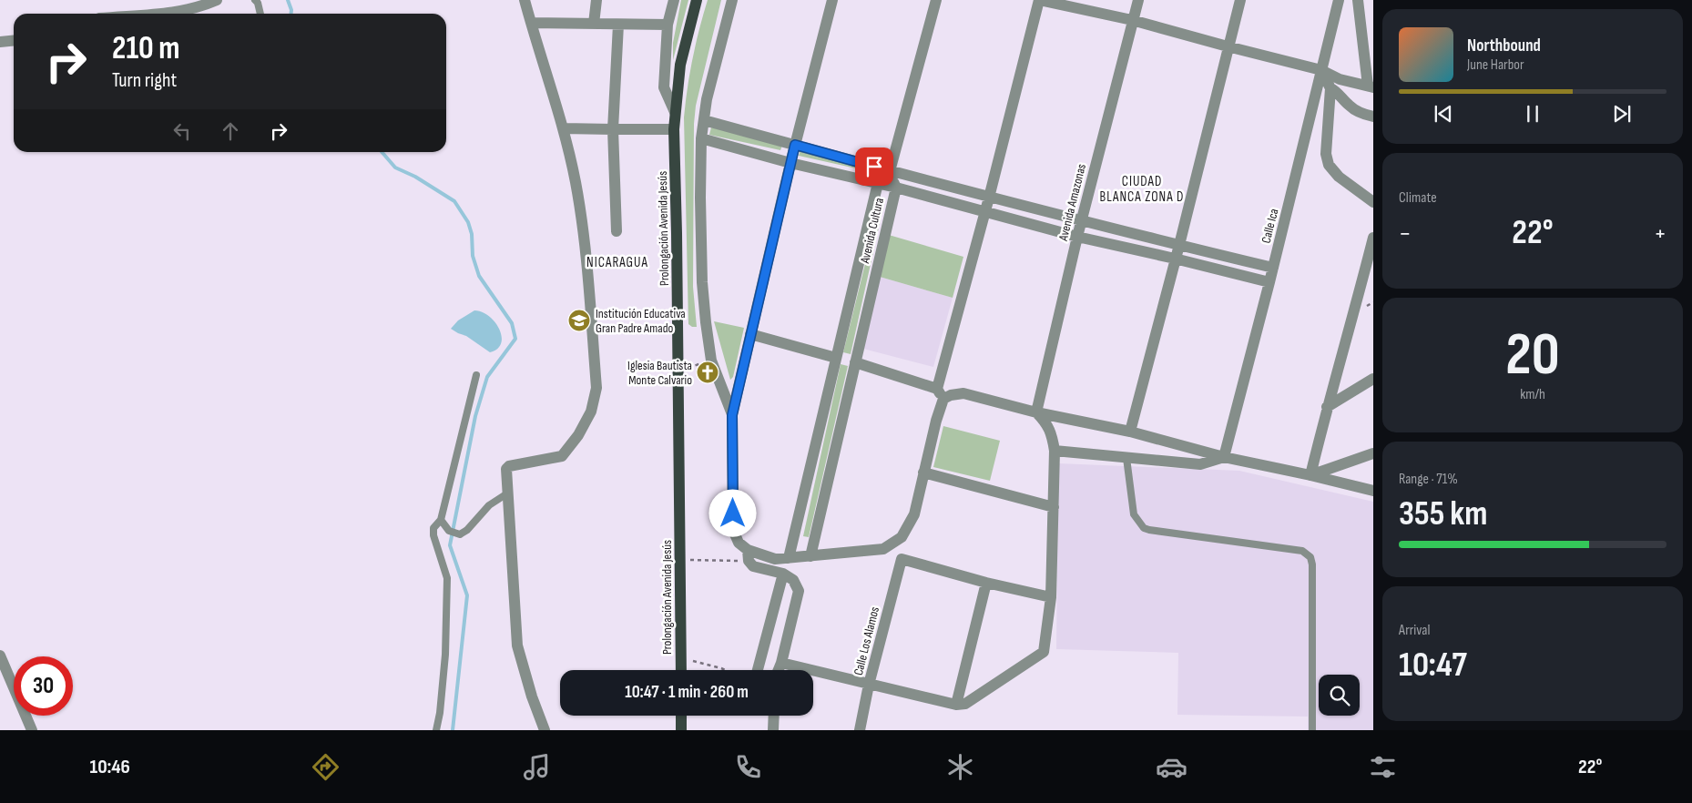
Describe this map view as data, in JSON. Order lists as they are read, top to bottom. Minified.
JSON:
{"streets":{"main road":["Prolongación Avenida Jesús"],"street":["Avenida Amazonas","Calle Ica","Avenida Cultura","Calle Los Alamos"]},"districts":["CIUDAD BLANCA ZONA D","NICARAGUA"],"places":{"school or university":["Institución Educativa Gran Padre Amado"],"church":["Iglesia Bautista Monte Calvario"]},"page":{"turn":["210 m","Turn right"],"song":["Northbound","June Harbor"],"tile":["Climate",["20","km/h"],["Range · 71%","355 km"],["Arrival","10:47"]],"heat":["−","22°","+"],"limit":"30","trip":"10:47 · 1 min · 260 m","tabs":["10:46","22°"]}}
